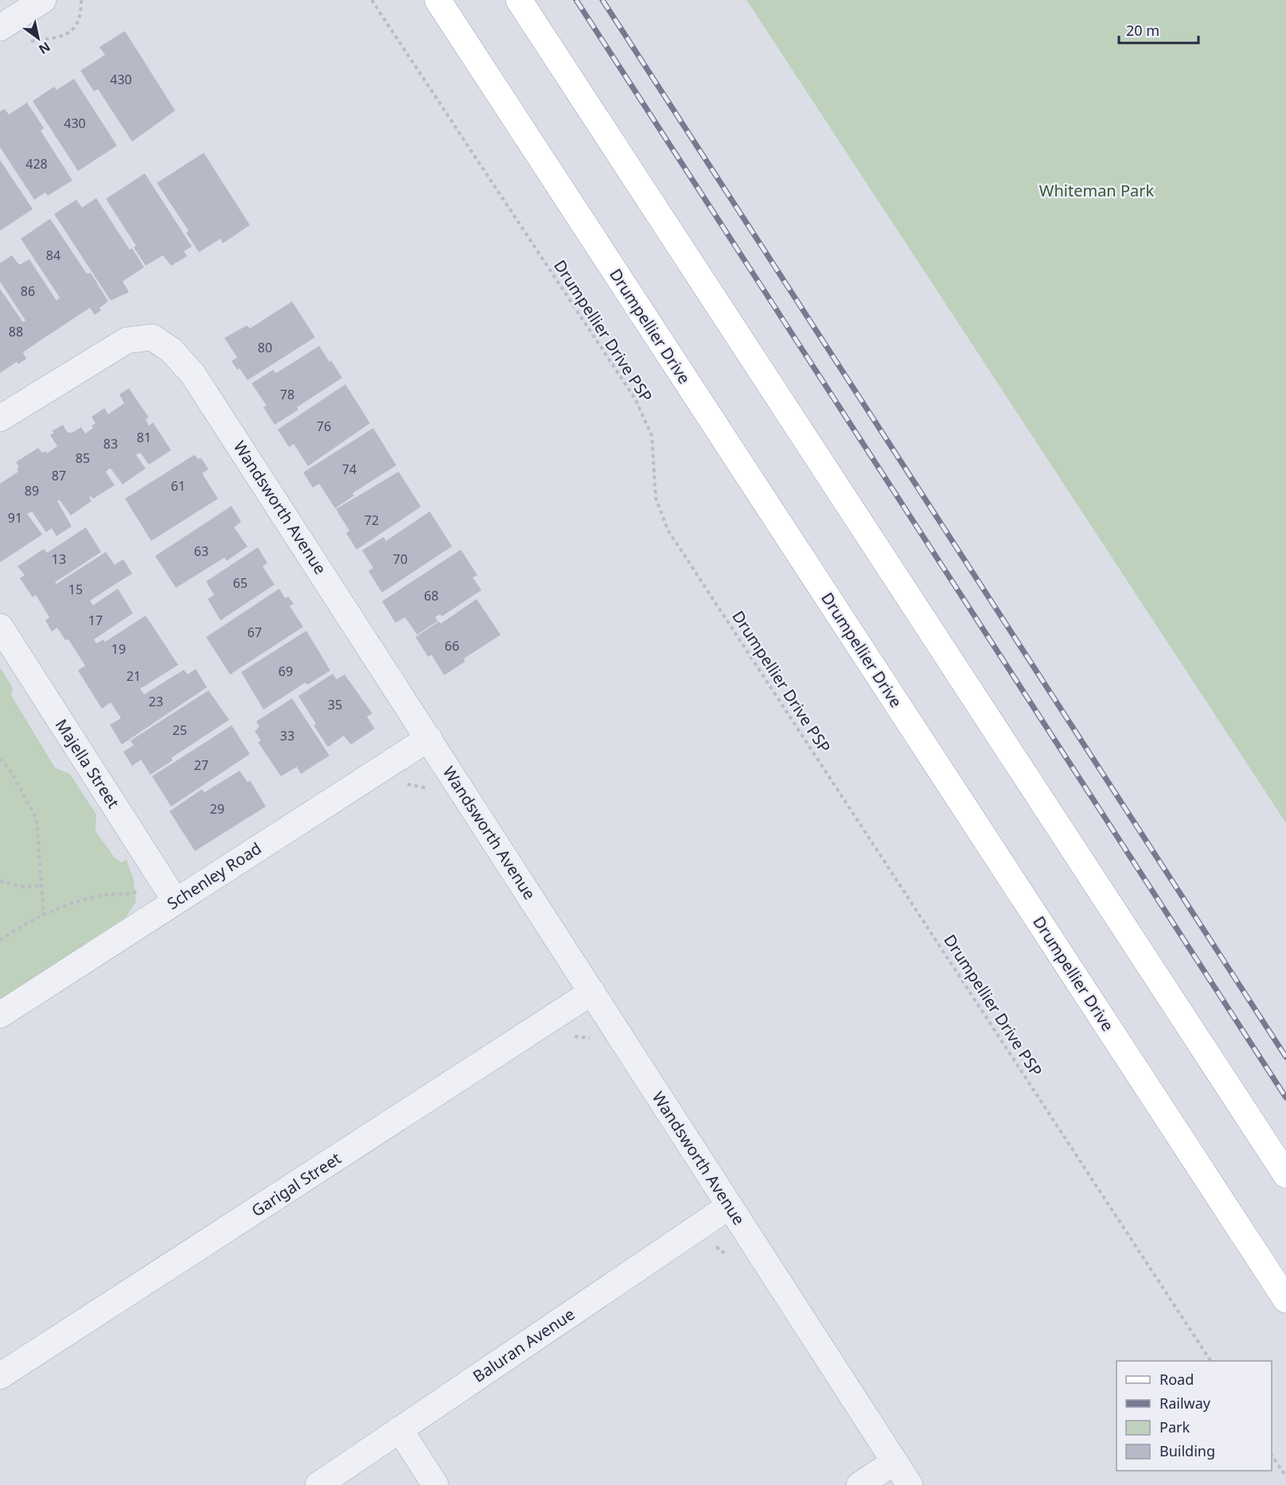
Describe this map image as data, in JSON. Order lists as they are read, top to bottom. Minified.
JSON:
{"streets":{"main road":["Drumpellier Drive"],"street":["Wandsworth Avenue","Majella Street","Schenley Road","Garigal Street","Baluran Avenue"],"path":["Drumpellier Drive PSP"]},"crossings":[["Wandsworth Avenue","Schenley Road"],["Wandsworth Avenue","Garigal Street"],["Wandsworth Avenue","Baluran Avenue"],["Majella Street","Schenley Road"]],"parks":["Whiteman Park"],"house_numbers":["430","430","428","84","86","88","80","78","76","81","83","85","74","87","61","89","91","72","63","13","70","65","15","68","17","67","66","19","69","21","23","35","25","33","27","29"],"legend":["Road","Railway","Park","Building"],"scale_bar":"20 m","north":"bottom right"}
